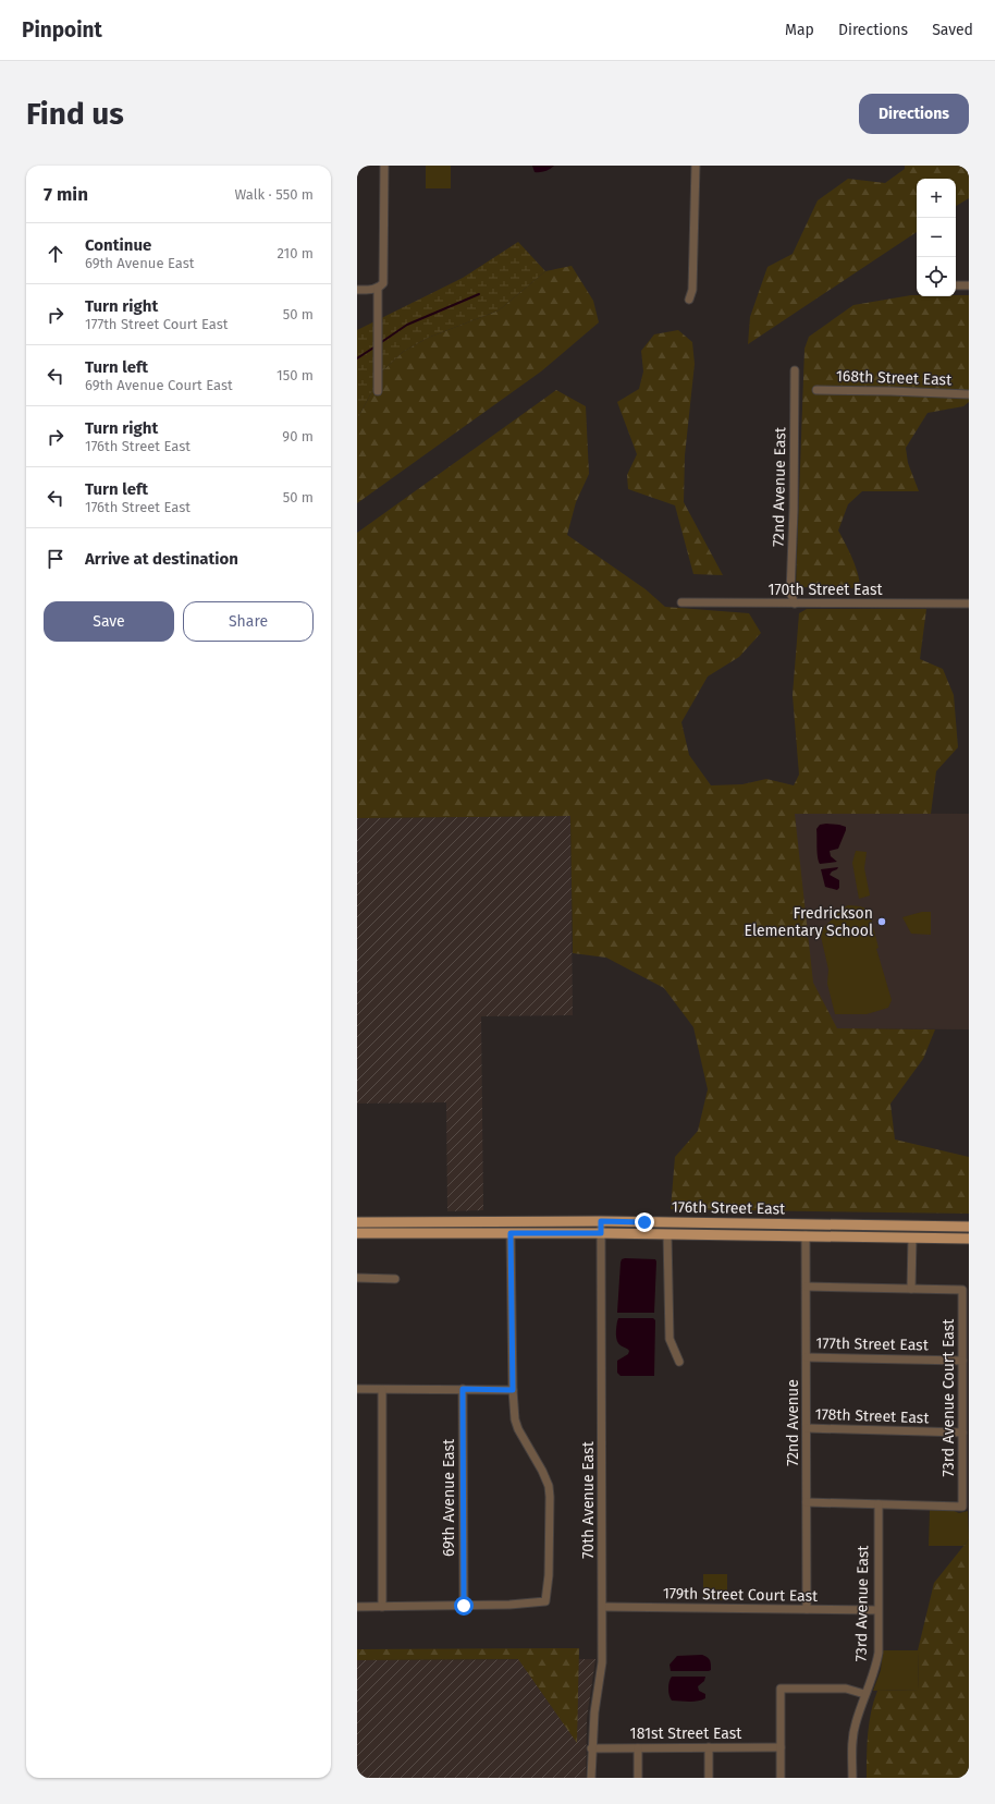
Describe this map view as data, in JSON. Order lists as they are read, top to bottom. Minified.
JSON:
{"streets":{"main road":["176th Street East"],"street":["168th Street East","72nd Avenue East","170th Street East","177th Street East","73rd Avenue Court East","178th Street East","72nd Avenue","69th Avenue East","70th Avenue East","179th Street Court East","73rd Avenue East","181st Street East"]},"crossings":[["72nd Avenue East","170th Street East"],["176th Street East","72nd Avenue"],["176th Street East","70th Avenue East"],["177th Street East","73rd Avenue Court East"],["177th Street East","72nd Avenue"],["73rd Avenue Court East","178th Street East"],["73rd Avenue Court East","73rd Avenue East"],["178th Street East","72nd Avenue"],["72nd Avenue","179th Street Court East"],["70th Avenue East","179th Street Court East"],["70th Avenue East","181st Street East"],["179th Street Court East","73rd Avenue East"]],"places":["Fredrickson Elementary School"],"page":{"header":"Pinpoint","nav":["Map","Directions","Saved"],"buttons":["Directions",["Save","Share"]],"title":"Find us","heading":["7 min","Walk · 550 m"],"map_buttons":["+","−"],"list":[["Continue","69th Avenue East","210 m"],["Turn right","177th Street Court East","50 m"],["Turn left","69th Avenue Court East","150 m"],["Turn right","176th Street East","90 m"],["Turn left","176th Street East","50 m"],"Arrive at destination"]}}
